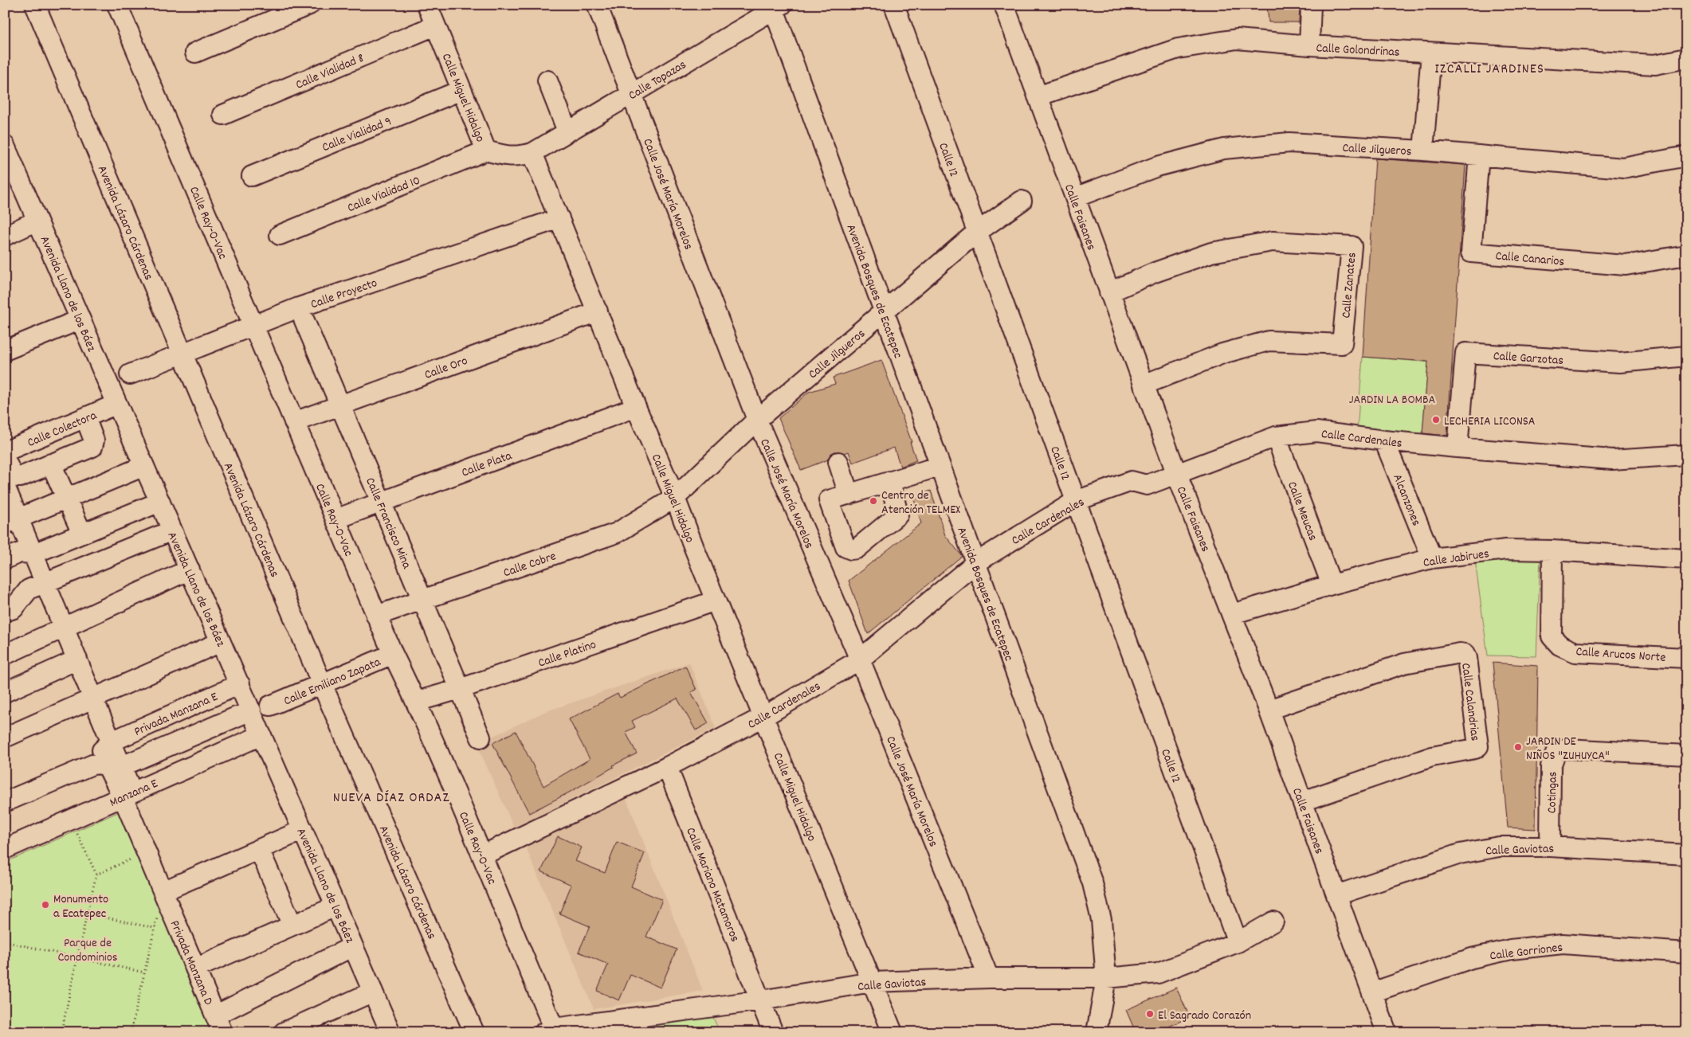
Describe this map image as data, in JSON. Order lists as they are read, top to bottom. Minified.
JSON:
{"streets":{"street":["Calle Golondrinas","Calle Vialidad 8","Calle Topazas","Calle Miguel Hidalgo","Calle Vialidad 9","Calle Jilgueros","Calle 12","Calle Vialidad 10","Calle José María Morelos","Calle Faisanes","Avenida Lázaro Cárdenas","Calle Ray-O-Vac","Calle Canarios","Calle Zanates","Avenida Bosques de Ecatepec","Calle Proyecto","Avenida Llano de los Báez","Calle Garzotas","Calle Oro","Calle Colectora","Calle Cardenales","Calle Plata","Alcanzones","Calle Meucas","Calle Francisco Mina","Calle Jabirues","Calle Cobre","Calle Platino","Calle Arucos Norte","Calle Emiliano Zapata","Calle Calandrias","Privada Manzana E","Manzana E","Cotingas","Calle Gaviotas","Calle Mariano Matamoros","Calle Gorriones","Privada Manzana D"]},"crossings":[["Calle Golondrinas","Calle Faisanes"],["Calle Vialidad 8","Calle Miguel Hidalgo"],["Calle Topazas","Calle Miguel Hidalgo"],["Calle Topazas","Calle José María Morelos"],["Calle Topazas","Avenida Bosques de Ecatepec"],["Calle Miguel Hidalgo","Calle Vialidad 9"],["Calle Miguel Hidalgo","Calle Jilgueros"],["Calle Miguel Hidalgo","Calle Vialidad 10"],["Calle Miguel Hidalgo","Calle Proyecto"],["Calle Miguel Hidalgo","Calle Oro"],["Calle Miguel Hidalgo","Calle Cardenales"],["Calle Miguel Hidalgo","Calle Plata"],["Calle Miguel Hidalgo","Calle Cobre"],["Calle Miguel Hidalgo","Calle Platino"],["Calle Miguel Hidalgo","Calle Gaviotas"],["Calle Jilgueros","Calle 12"],["Calle Jilgueros","Calle José María Morelos"],["Calle Jilgueros","Calle Faisanes"],["Calle Jilgueros","Calle Canarios"],["Calle Jilgueros","Avenida Bosques de Ecatepec"],["Calle Jilgueros","Calle Cobre"],["Calle 12","Calle Cardenales"],["Calle 12","Calle Gaviotas"],["Calle José María Morelos","Calle Cardenales"],["Calle José María Morelos","Calle Gaviotas"],["Calle Faisanes","Calle Zanates"],["Calle Faisanes","Calle Cardenales"],["Calle Faisanes","Calle Jabirues"],["Calle Faisanes","Calle Calandrias"],["Calle Faisanes","Calle Gaviotas"],["Calle Faisanes","Calle Gorriones"],["Avenida Lázaro Cárdenas","Calle Proyecto"],["Avenida Lázaro Cárdenas","Calle Emiliano Zapata"],["Calle Ray-O-Vac","Calle Proyecto"],["Calle Ray-O-Vac","Calle Oro"],["Calle Ray-O-Vac","Calle Cardenales"],["Calle Ray-O-Vac","Calle Plata"],["Calle Ray-O-Vac","Calle Cobre"],["Calle Ray-O-Vac","Calle Platino"],["Calle Ray-O-Vac","Calle Emiliano Zapata"],["Calle Ray-O-Vac","Calle Gaviotas"],["Avenida Bosques de Ecatepec","Calle Cardenales"],["Avenida Bosques de Ecatepec","Calle Gaviotas"],["Calle Proyecto","Calle Francisco Mina"],["Avenida Llano de los Báez","Calle Colectora"],["Avenida Llano de los Báez","Privada Manzana E"],["Avenida Llano de los Báez","Manzana E"],["Calle Garzotas","Calle Cardenales"],["Calle Oro","Calle Francisco Mina"],["Calle Cardenales","Alcanzones"],["Calle Cardenales","Calle Meucas"],["Calle Cardenales","Calle Mariano Matamoros"],["Calle Plata","Calle Francisco Mina"],["Alcanzones","Calle Jabirues"],["Calle Meucas","Calle Jabirues"],["Calle Francisco Mina","Calle Cobre"],["Calle Francisco Mina","Calle Platino"],["Calle Jabirues","Calle Arucos Norte"],["Manzana E","Privada Manzana D"],["Cotingas","Calle Gaviotas"],["Calle Gaviotas","Calle Mariano Matamoros"]],"districts":["IZCALLI JARDINES","NUEVA DÍAZ ORDAZ"],"parks":["JARDIN LA BOMBA","Parque de Condominios"],"places":["LECHERIA LICONSA","Centro de Atención TELMEX","JARDIN DE NIÑOS \"ZUHUYCA\"","Monumento a Ecatepec","El Sagrado Corazón"]}
